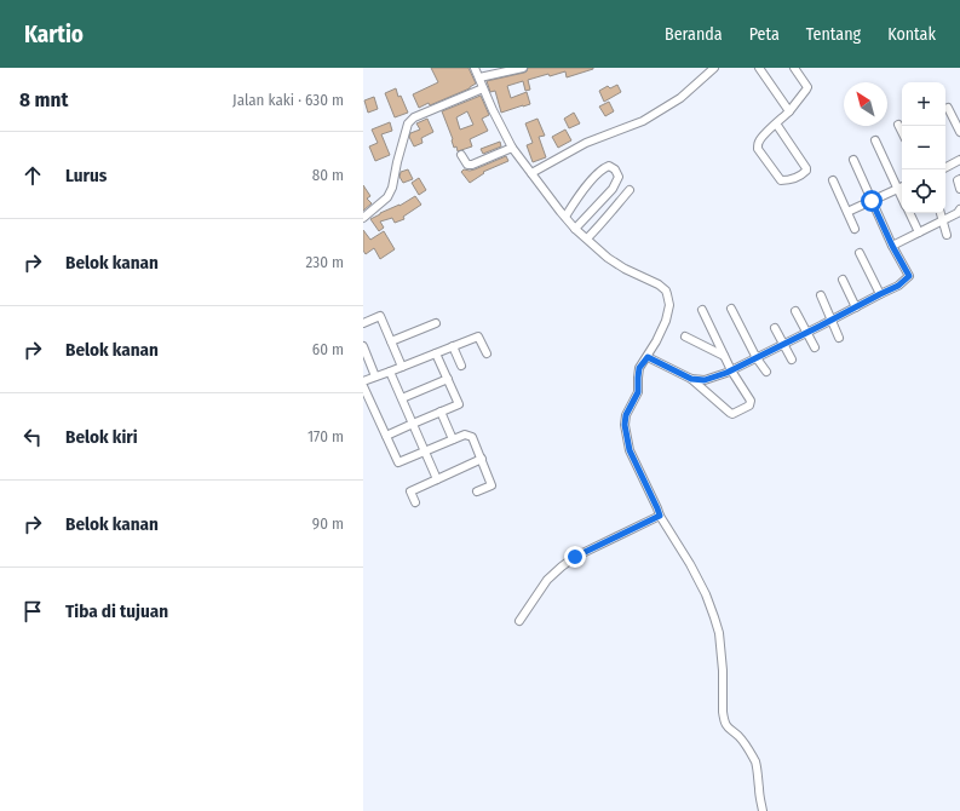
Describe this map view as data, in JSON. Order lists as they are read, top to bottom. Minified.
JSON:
{"north":"top left","page":{"header":"Kartio","nav":["Beranda","Peta","Tentang","Kontak"],"heading":["8 mnt","Jalan kaki · 630 m"],"map_buttons":["+","−"],"list":[["Lurus","80 m"],["Belok kanan","230 m"],["Belok kanan","60 m"],["Belok kiri","170 m"],["Belok kanan","90 m"],"Tiba di tujuan"]}}
